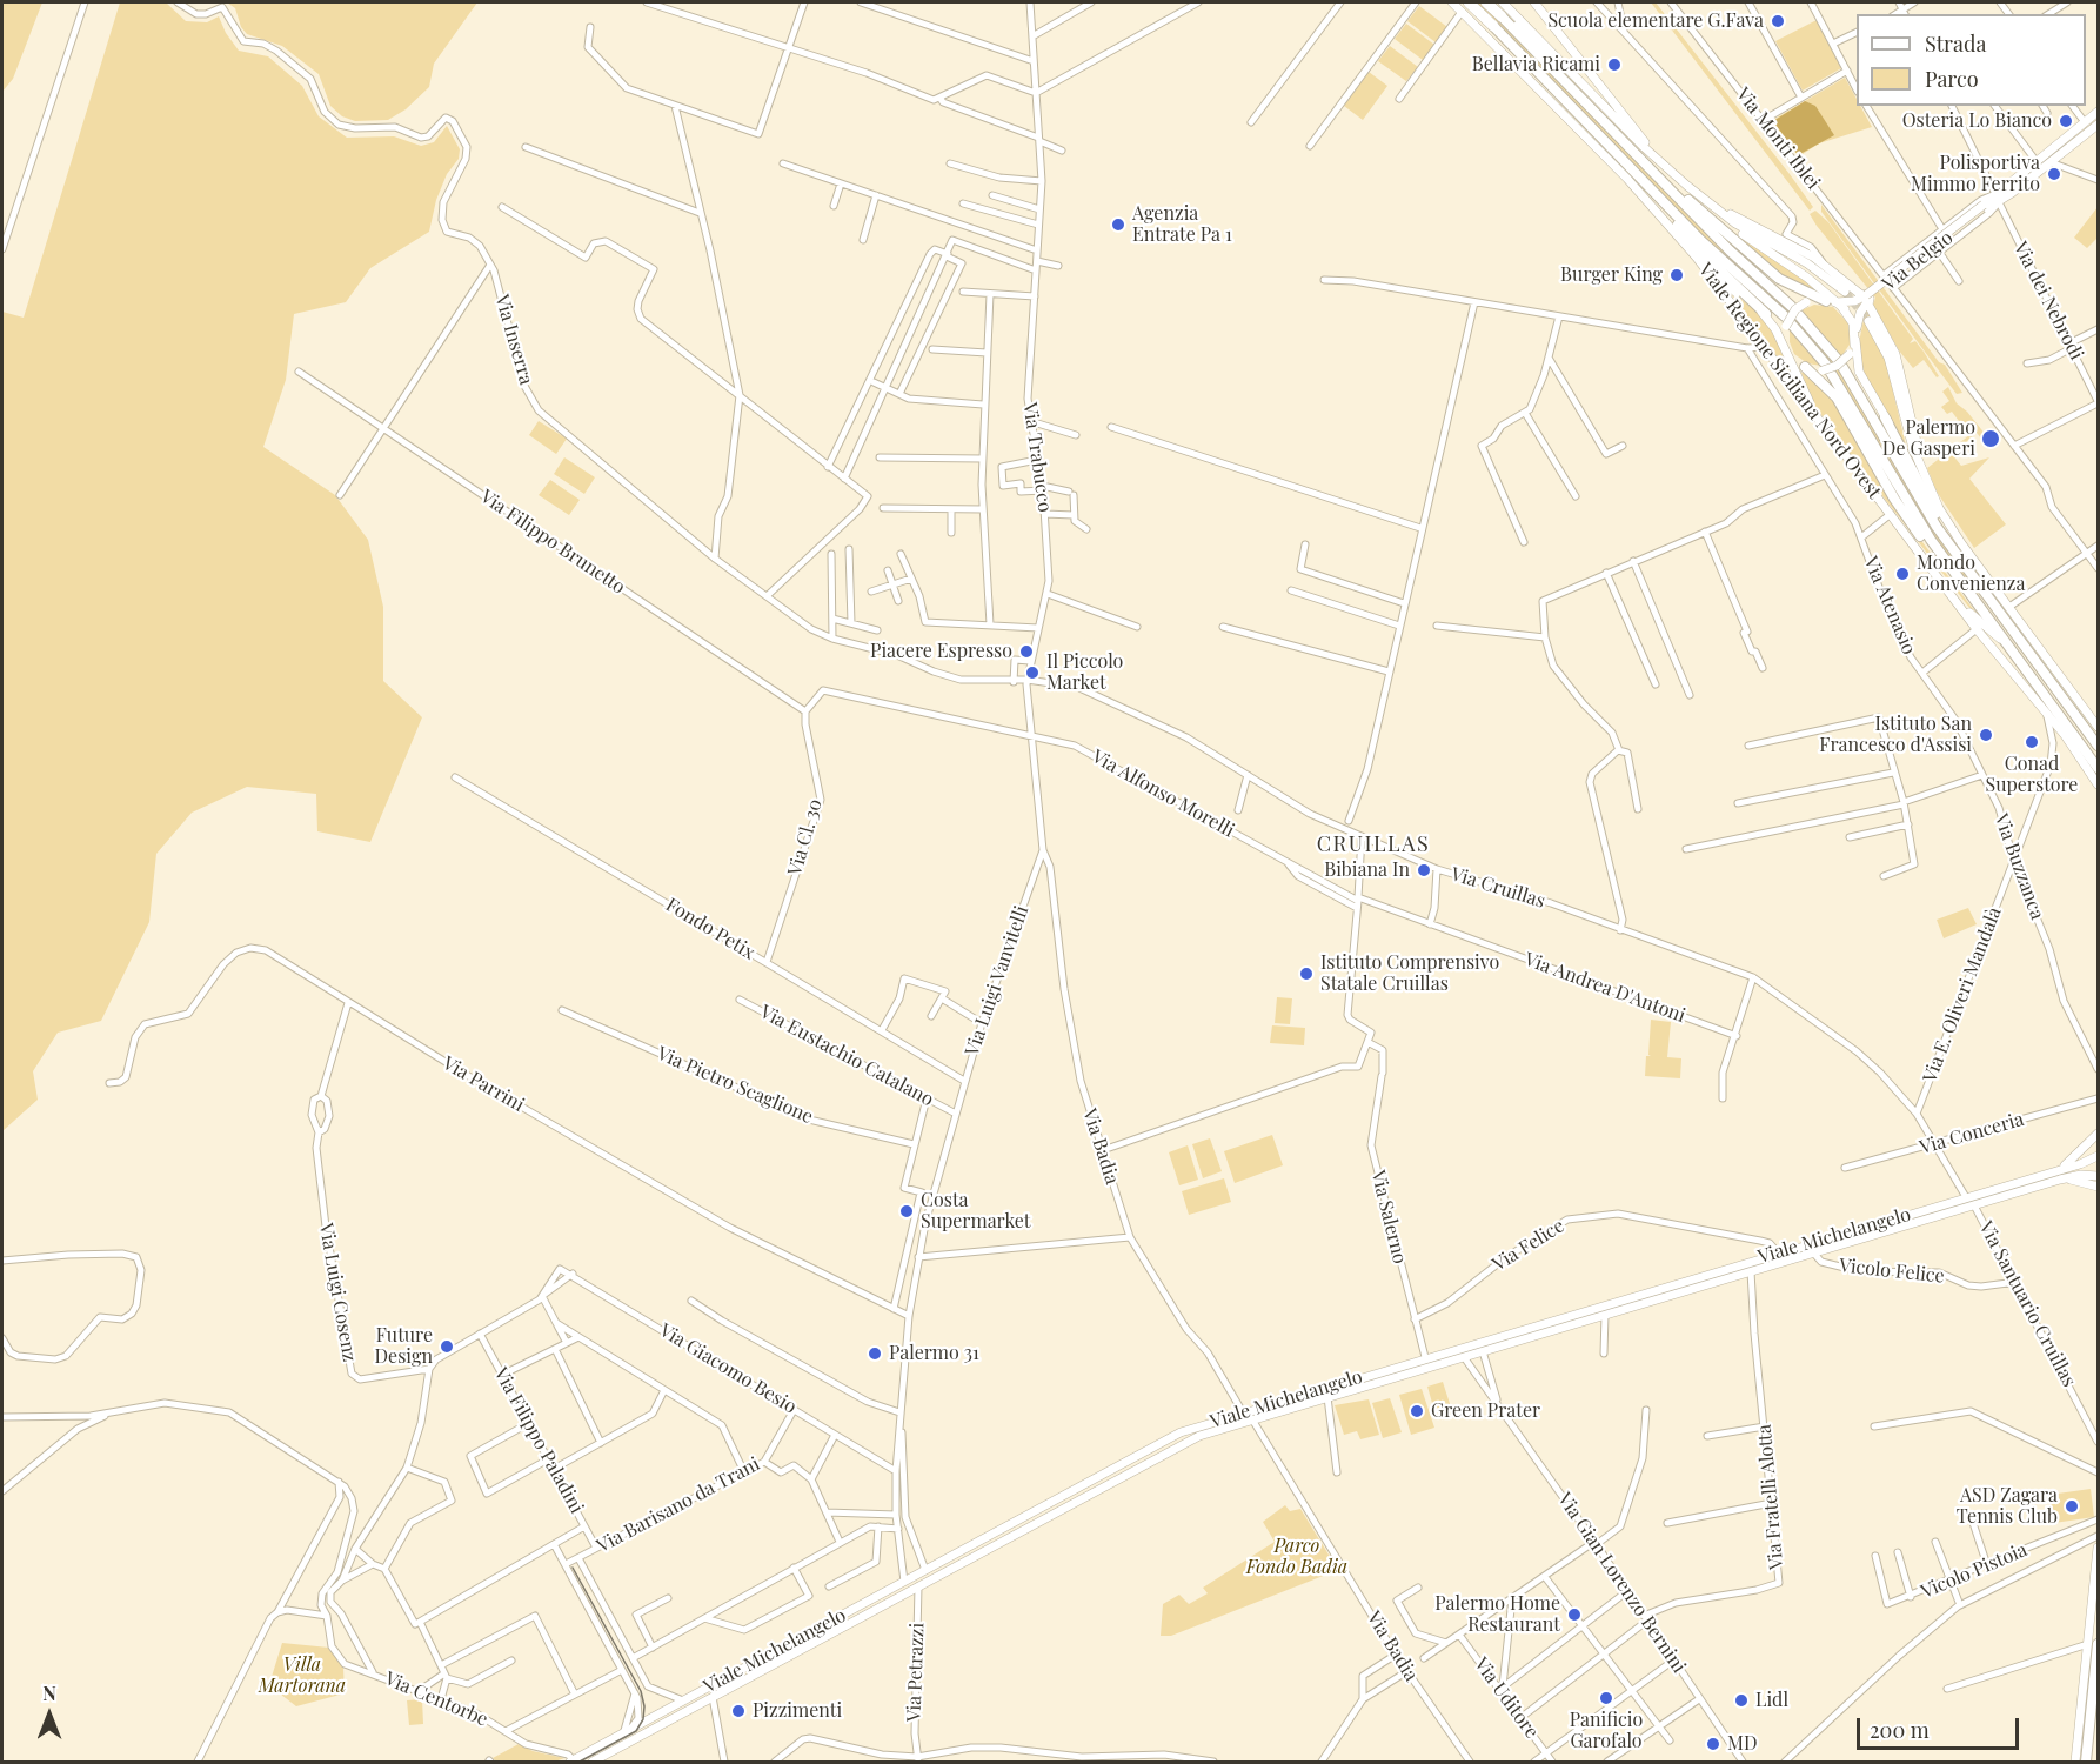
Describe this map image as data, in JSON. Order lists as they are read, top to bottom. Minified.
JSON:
{"streets":{"main road":["Viale Regione Siciliana Nord Ovest"],"street":["Via Monti Iblei","Via Belgio","Via dei Nebrodi","Via Inserra","Via Trabucco","Via Filippo Brunetto","Via Atenasio","Via Alfonso Morelli","Via Cl. 30","Via Buzzanca","Via Cruillas","Fondo Petix","Via Luigi Vanvitelli","Via Andrea D'Antoni","Via E. Oliveri Mandalà","Via Eustachio Catalano","Via Parrini","Via Pietro Scaglione","Via Conceria","Via Badia","Via Salerno","Viale Michelangelo","Via Felice","Vicolo Felice","Via Luigi Cosenz","Via Santuario Cruillas","Via Giacomo Besio","Via Filippo Paladini","Via Fratelli Alotta","Via Barisano da Trani","Vicolo Pistoia","Via Gian Lorenzo Bernini","Via Petrazzi","Via Uditore","Via Centorbe"]},"crossings":[["Via Monti Iblei","Via Belgio"],["Via Belgio","Via dei Nebrodi"],["Via Belgio","Viale Regione Siciliana Nord Ovest"],["Via Inserra","Via Trabucco"],["Via Inserra","Via Cruillas"],["Viale Regione Siciliana Nord Ovest","Via E. Oliveri Mandalà"],["Via Trabucco","Via Alfonso Morelli"],["Via Trabucco","Via Cruillas"],["Via Trabucco","Via Luigi Vanvitelli"],["Via Trabucco","Via Badia"],["Via Filippo Brunetto","Via Alfonso Morelli"],["Via Filippo Brunetto","Via Cl. 30"],["Via Atenasio","Via Buzzanca"],["Via Alfonso Morelli","Via Cl. 30"],["Via Alfonso Morelli","Via Andrea D'Antoni"],["Via Alfonso Morelli","Via Salerno"],["Via Cl. 30","Fondo Petix"],["Via Buzzanca","Via E. Oliveri Mandalà"],["Via Cruillas","Via E. Oliveri Mandalà"],["Via Cruillas","Via Conceria"],["Via Cruillas","Via Salerno"],["Fondo Petix","Via Luigi Vanvitelli"],["Via Luigi Vanvitelli","Via Eustachio Catalano"],["Via Luigi Vanvitelli","Via Parrini"],["Via Luigi Vanvitelli","Via Badia"],["Via Andrea D'Antoni","Via Salerno"],["Via Parrini","Via Luigi Cosenz"],["Via Badia","Viale Michelangelo"],["Via Salerno","Viale Michelangelo"],["Via Salerno","Via Felice"],["Viale Michelangelo","Via Felice"],["Viale Michelangelo","Vicolo Felice"],["Viale Michelangelo","Via Santuario Cruillas"],["Viale Michelangelo","Via Fratelli Alotta"],["Viale Michelangelo","Via Gian Lorenzo Bernini"],["Viale Michelangelo","Via Petrazzi"],["Viale Michelangelo","Via Centorbe"],["Vicolo Felice","Via Santuario Cruillas"],["Via Giacomo Besio","Via Barisano da Trani"],["Via Filippo Paladini","Via Barisano da Trani"],["Via Fratelli Alotta","Via Gian Lorenzo Bernini"]],"districts":["CRUILLAS"],"parks":["Parco Fondo Badia","Villa Martorana"],"places":["Scuola elementare G.Fava","Bellavia Ricami","Osteria Lo Bianco","Polisportiva Mimmo Ferrito","Agenzia Entrate Pa 1","Burger King","Palermo De Gasperi","Mondo Convenienza","Piacere Espresso","Il Piccolo Market","Istituto San Francesco d'Assisi","Conad Superstore","Bibiana In","Istituto Comprensivo Statale Cruillas","Costa Supermarket","Future Design","Palermo 31","Green Prater","ASD Zagara Tennis Club","Palermo Home Restaurant","Panificio Garofalo","Lidl","Pizzimenti","MD"],"legend":["Strada","Parco"],"scale_bar":"200 m","north":"top"}
